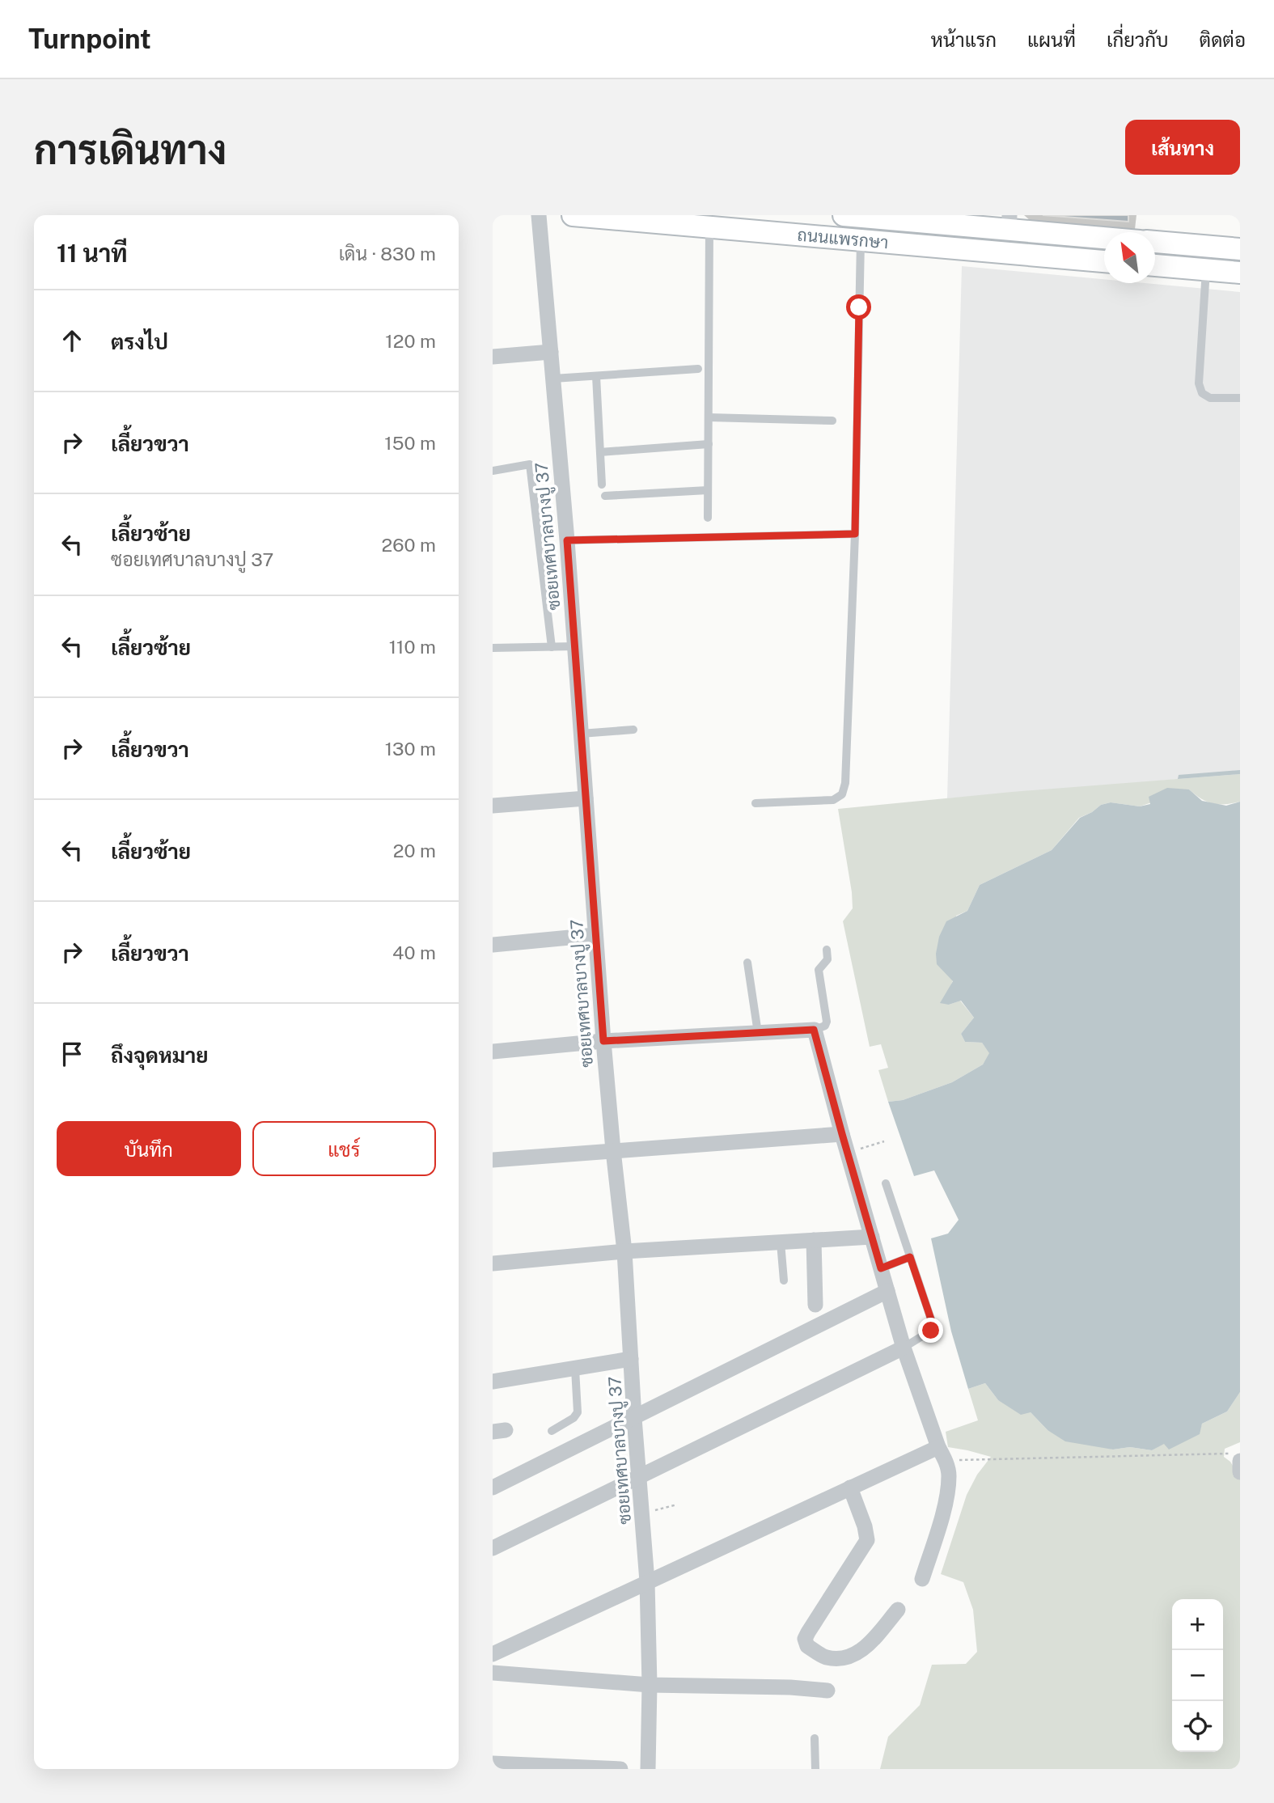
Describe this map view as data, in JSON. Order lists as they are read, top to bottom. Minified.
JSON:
{"streets":{"main road":["ถนนแพรกษา"],"street":["ซอยเทศบาลบางปู 37"]},"north":"top left","page":{"header":"Turnpoint","nav":["หน้าแรก","แผนที่","เกี่ยวกับ","ติดต่อ"],"buttons":["เส้นทาง",["บันทึก","แชร์"]],"title":"การเดินทาง","heading":["11 นาที","เดิน · 830 m"],"list":[["ตรงไป","120 m"],["เลี้ยวขวา","150 m"],["เลี้ยวซ้าย","ซอยเทศบาลบางปู 37","260 m"],["เลี้ยวซ้าย","110 m"],["เลี้ยวขวา","130 m"],["เลี้ยวซ้าย","20 m"],["เลี้ยวขวา","40 m"],"ถึงจุดหมาย"],"map_buttons":["+","−"]}}
